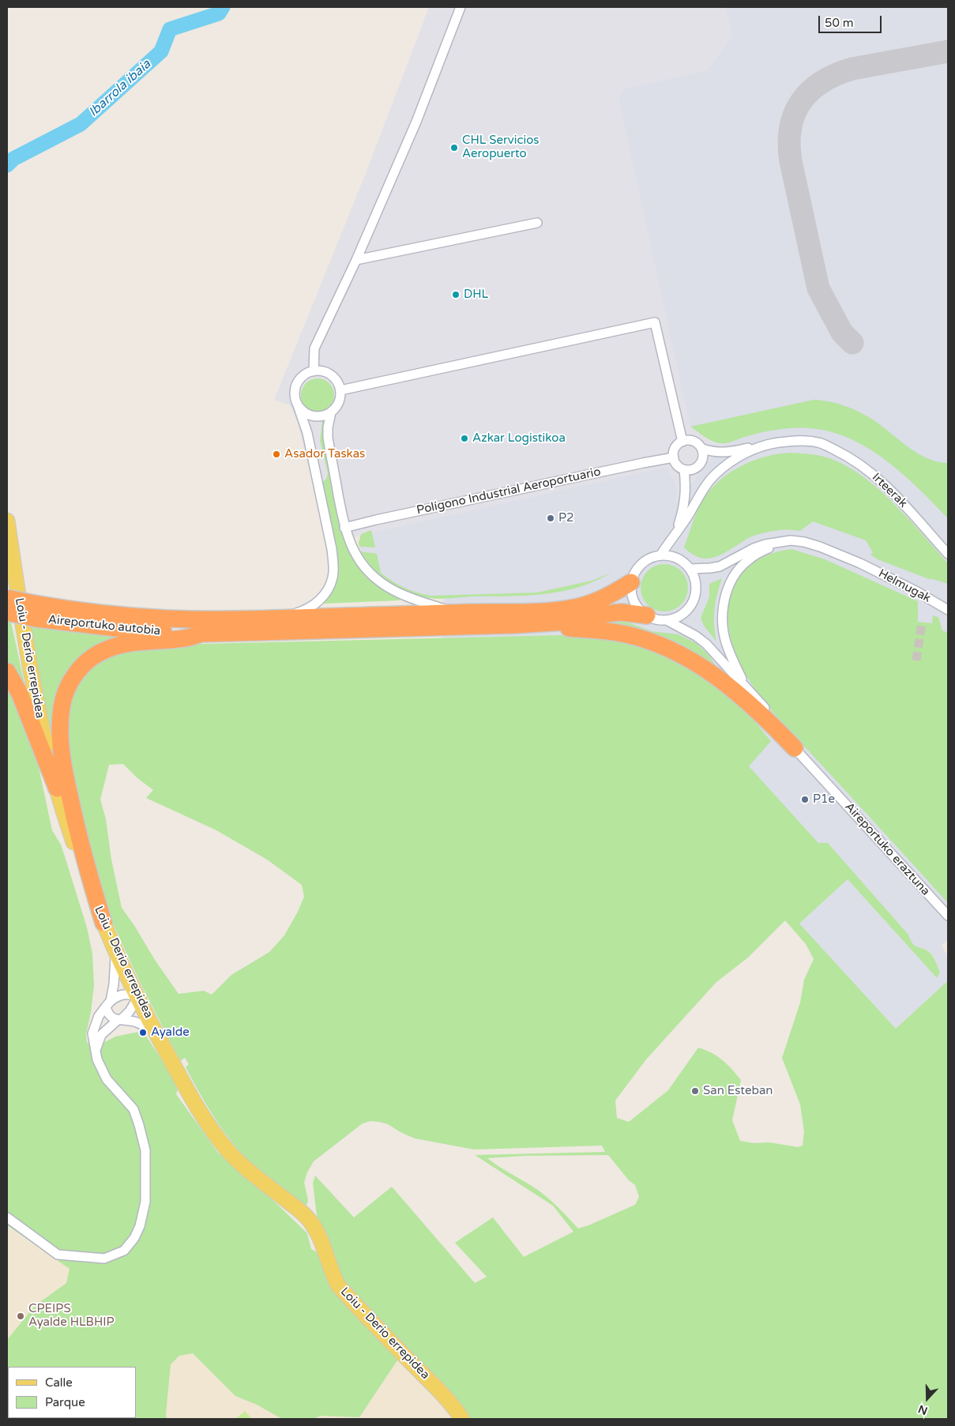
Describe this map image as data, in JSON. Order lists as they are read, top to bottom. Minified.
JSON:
{"streets":{"highway":["Aireportuko autobia"],"main road":["Loiu - Derio errepidea"],"street":["Irteerak","Polígono Industrial Aeroportuario","Helmugak","Aireportuko eraztuna"]},"crossings":[["Helmugak","Aireportuko eraztuna"]],"water":["Ibarrola ibaia"],"places":["CHL Servicios Aeropuerto","DHL","Azkar Logistikoa","Asador Taskas","P2","P1e","Ayalde","San Esteban","CPEIPS Ayalde HLBHIP"],"legend":["Calle","Parque"],"scale_bar":"50 m","north":"bottom"}
